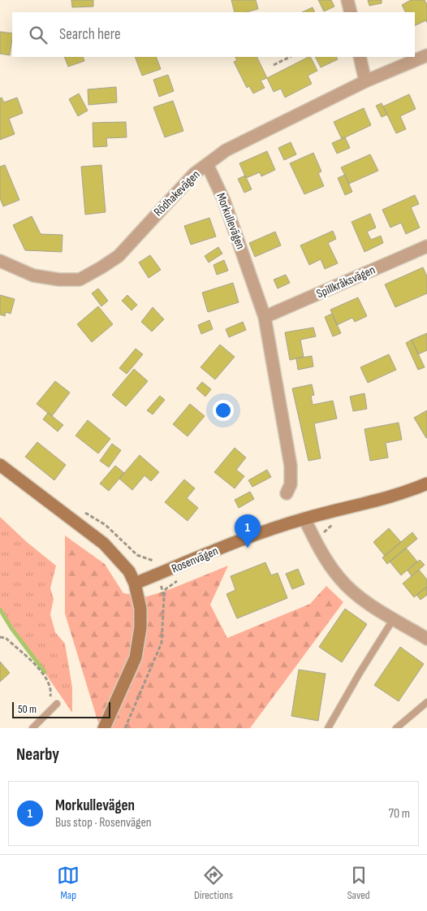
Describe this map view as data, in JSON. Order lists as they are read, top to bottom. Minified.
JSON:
{"streets":{"street":["Rödhakevägen","Morkullevägen","Spillkråksvägen","Rosenvägen"]},"crossings":[["Rödhakevägen","Morkullevägen"],["Morkullevägen","Spillkråksvägen"]],"scale_bar":"50 m","page":{"search":"Search here","pins":"1","scale":"50 m","heading":"Nearby","list":[{"mark":"1","name":"Morkullevägen","note":"Bus stop · Rosenvägen","value":"70 m"}],"nav":["Map","Directions","Saved"]}}
